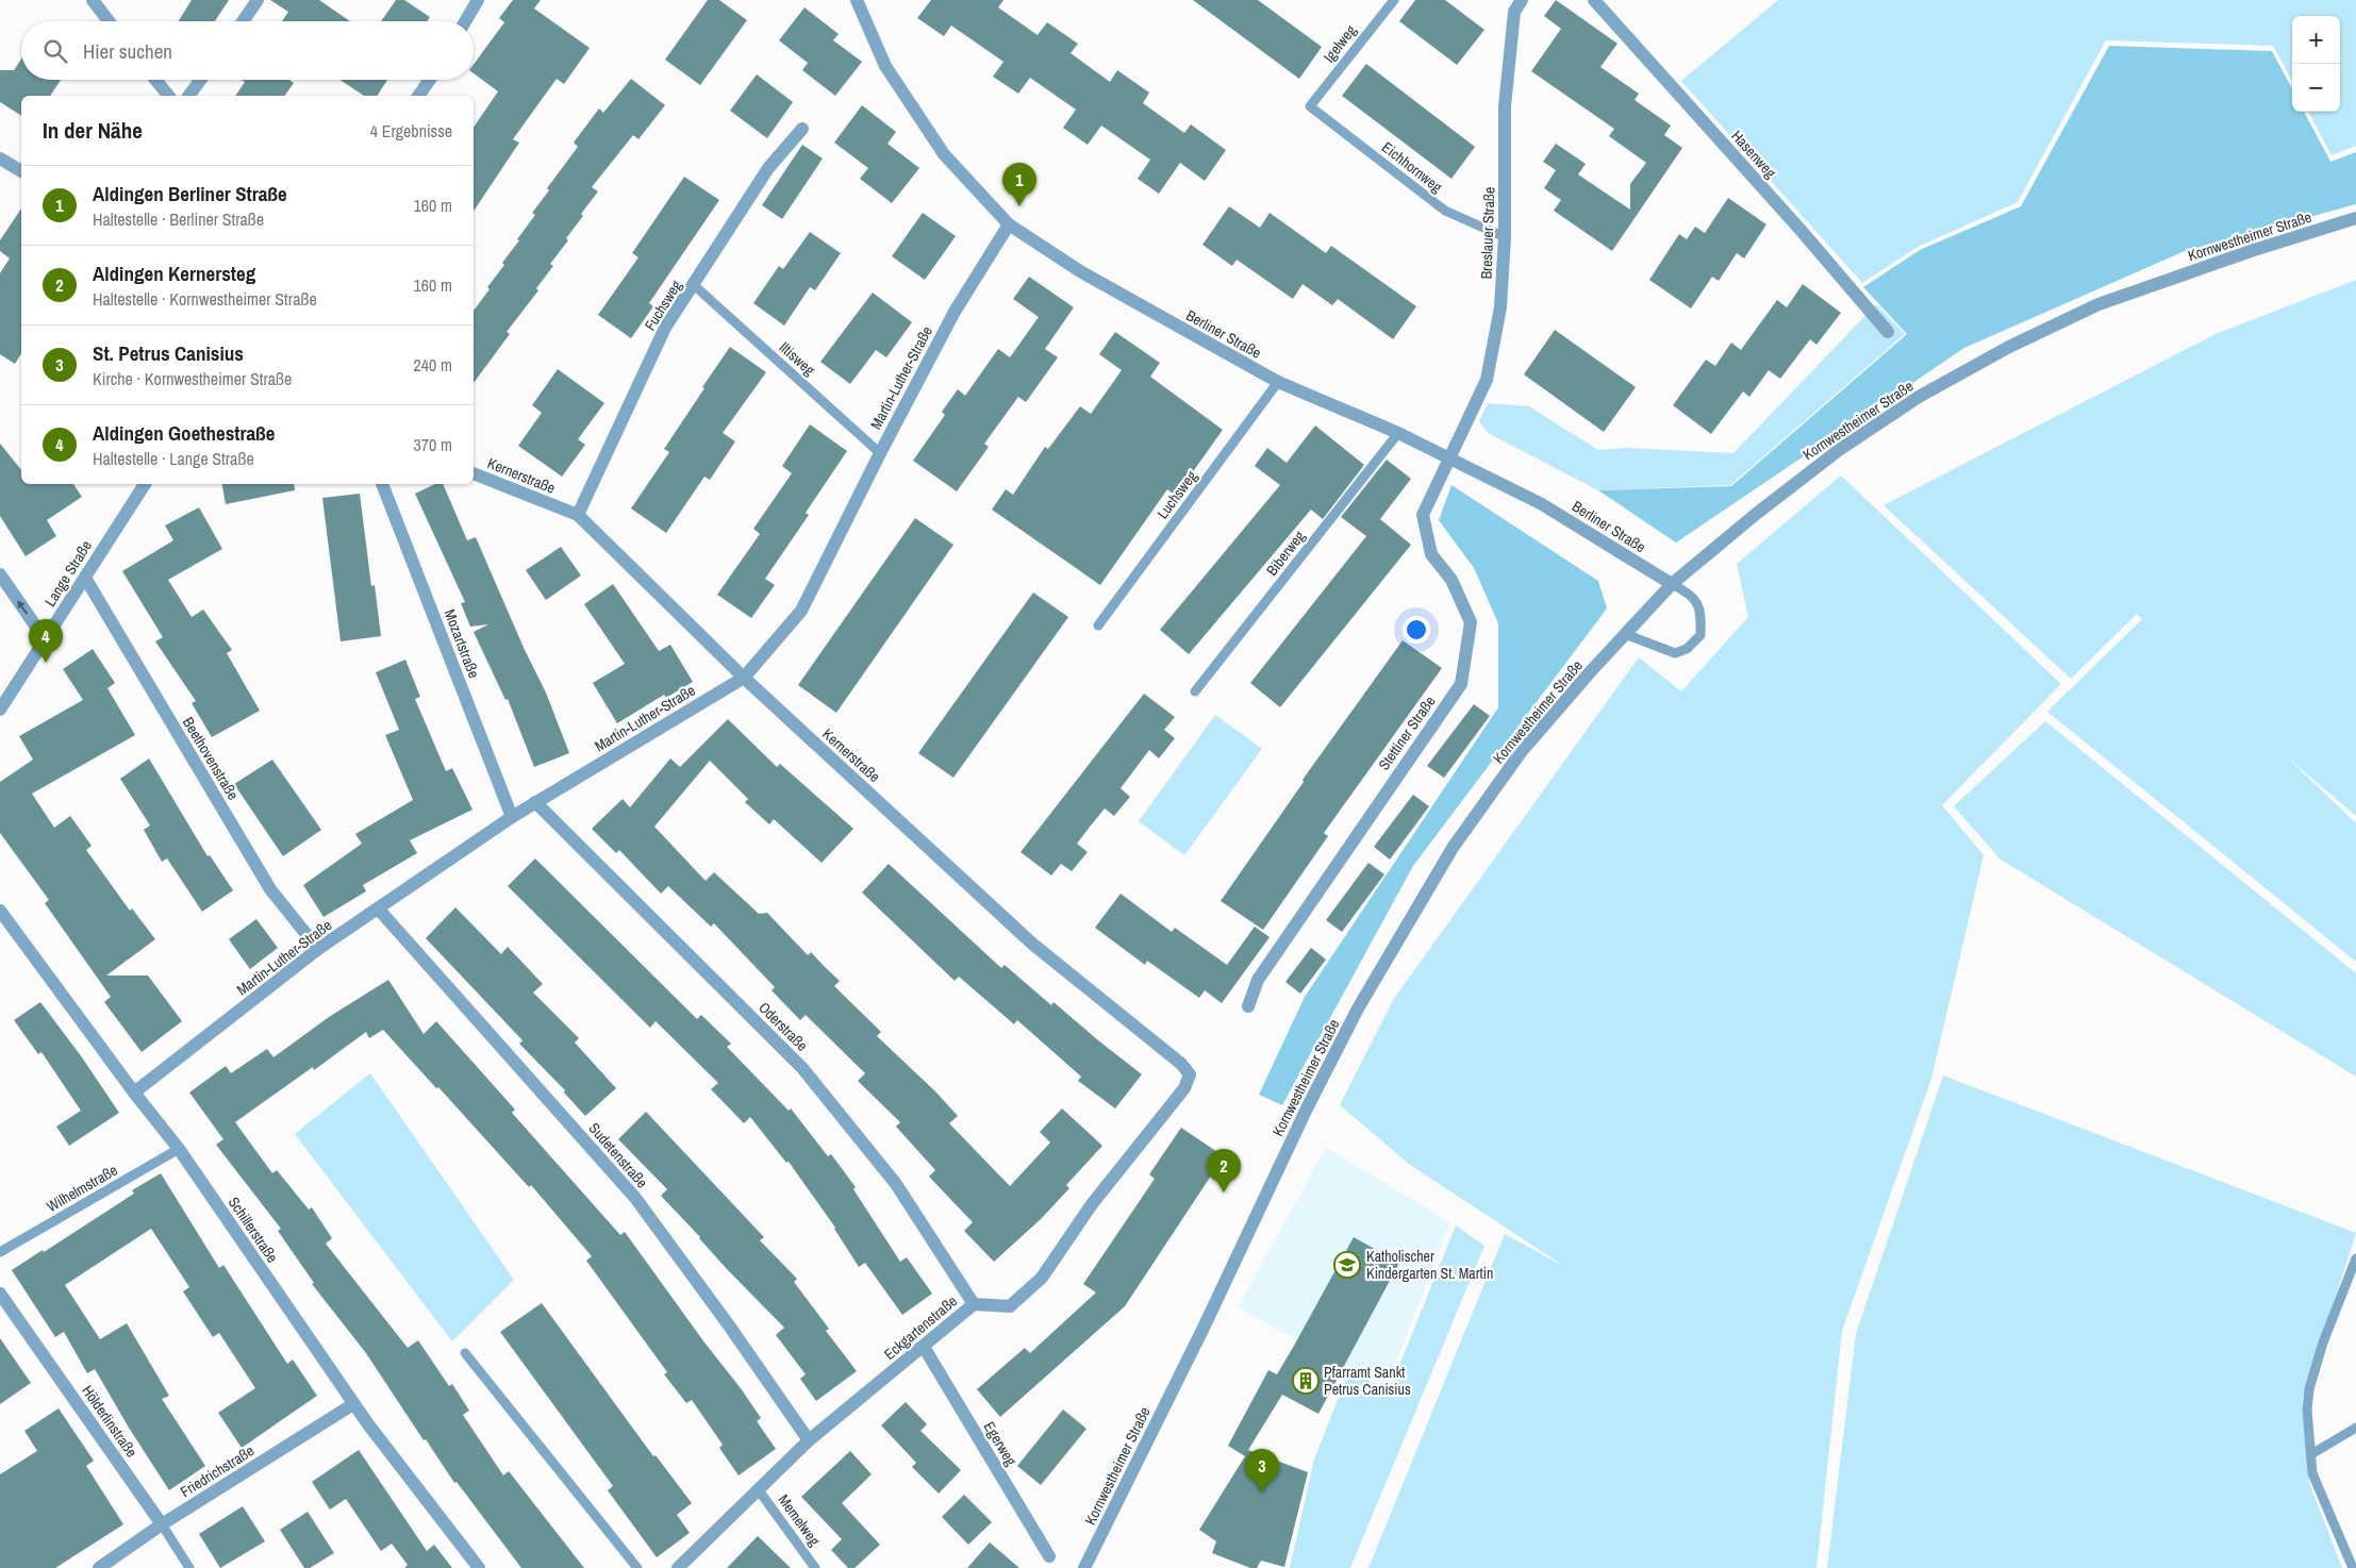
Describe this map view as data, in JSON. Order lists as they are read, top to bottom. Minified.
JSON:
{"streets":{"street":["Hasenweg","Breslauer Straße","Kornwestheimer Straße","Fuchsweg","Berliner Straße","Martin-Luther-Straße","Kernerstraße","Lange Straße","Mozartstraße","Stettiner Straße","Beethovenstraße","Oderstraße","Sudetenstraße","Schillerstraße","Eckgartenstraße","Hölderlinstraße","Egerweg","Friedrichstraße"],"lane":["Igelweg","Eichhornweg","Iltisweg","Luchsweg","Biberweg","Wilhelmstraße","Memelweg"]},"crossings":[["Igelweg","Eichhornweg"],["Eichhornweg","Breslauer Straße"],["Breslauer Straße","Berliner Straße"],["Breslauer Straße","Stettiner Straße"],["Kornwestheimer Straße","Berliner Straße"],["Fuchsweg","Iltisweg"],["Fuchsweg","Kernerstraße"],["Berliner Straße","Martin-Luther-Straße"],["Berliner Straße","Luchsweg"],["Berliner Straße","Biberweg"],["Berliner Straße","Stettiner Straße"],["Iltisweg","Martin-Luther-Straße"],["Martin-Luther-Straße","Kernerstraße"],["Martin-Luther-Straße","Mozartstraße"],["Martin-Luther-Straße","Beethovenstraße"],["Martin-Luther-Straße","Oderstraße"],["Martin-Luther-Straße","Sudetenstraße"],["Martin-Luther-Straße","Schillerstraße"],["Kernerstraße","Eckgartenstraße"],["Lange Straße","Beethovenstraße"],["Oderstraße","Eckgartenstraße"],["Sudetenstraße","Eckgartenstraße"],["Wilhelmstraße","Schillerstraße"],["Schillerstraße","Friedrichstraße"],["Eckgartenstraße","Egerweg"],["Eckgartenstraße","Memelweg"],["Hölderlinstraße","Friedrichstraße"]],"places":{"school or university":["Katholischer Kindergarten St. Martin"],"building":["Pfarramt Sankt Petrus Canisius"]},"page":{"map_buttons":["+","−"],"search":"Hier suchen","heading":["In der Nähe","4 Ergebnisse"],"pins":["1","4","2","3"],"list":[{"mark":"1","name":"Aldingen Berliner Straße","note":"Haltestelle · Berliner Straße","value":"160 m"},{"mark":"2","name":"Aldingen Kernersteg","note":"Haltestelle · Kornwestheimer Straße","value":"160 m"},{"mark":"3","name":"St. Petrus Canisius","note":"Kirche · Kornwestheimer Straße","value":"240 m"},{"mark":"4","name":"Aldingen Goethestraße","note":"Haltestelle · Lange Straße","value":"370 m"}]}}
